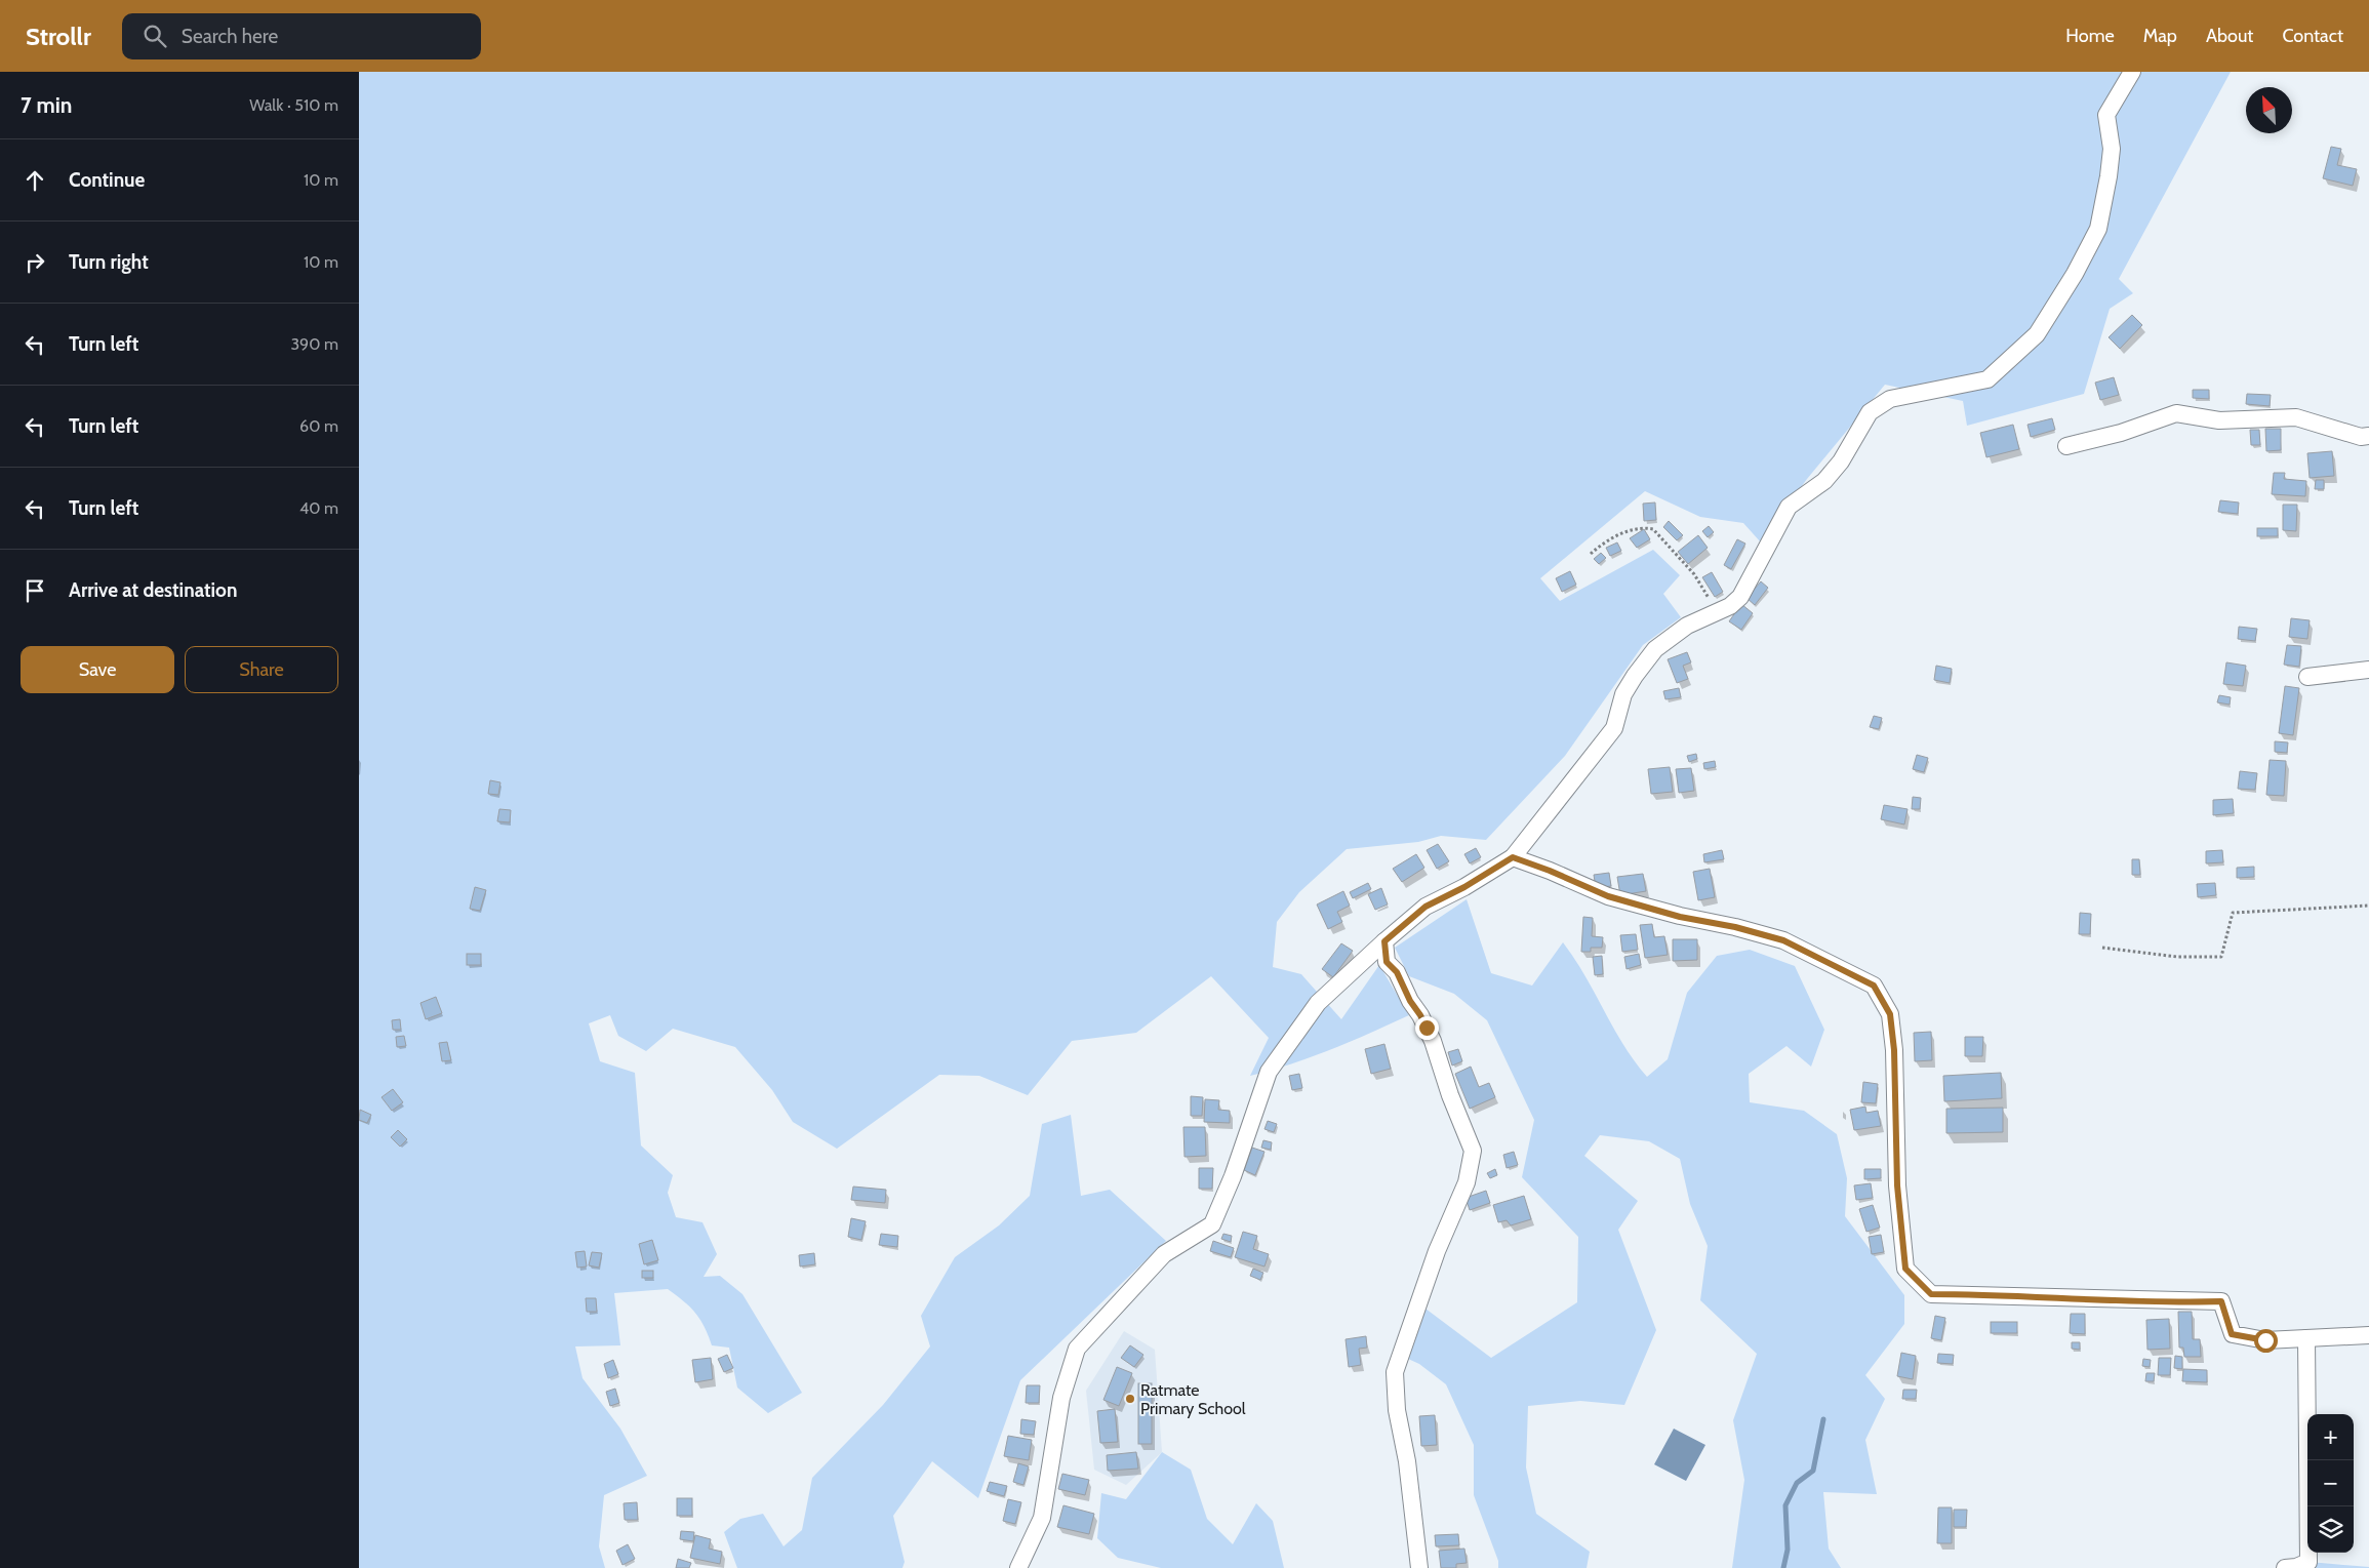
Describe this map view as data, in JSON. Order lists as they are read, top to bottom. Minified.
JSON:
{"places":["Ratmate Primary School"],"north":"top left","page":{"header":"Strollr","search":"Search here","nav":["Home","Map","About","Contact"],"heading":["7 min","Walk · 510 m"],"list":[["Continue","10 m"],["Turn right","10 m"],["Turn left","390 m"],["Turn left","60 m"],["Turn left","40 m"],"Arrive at destination"],"buttons":["Save","Share"],"map_buttons":["+","−"]}}
